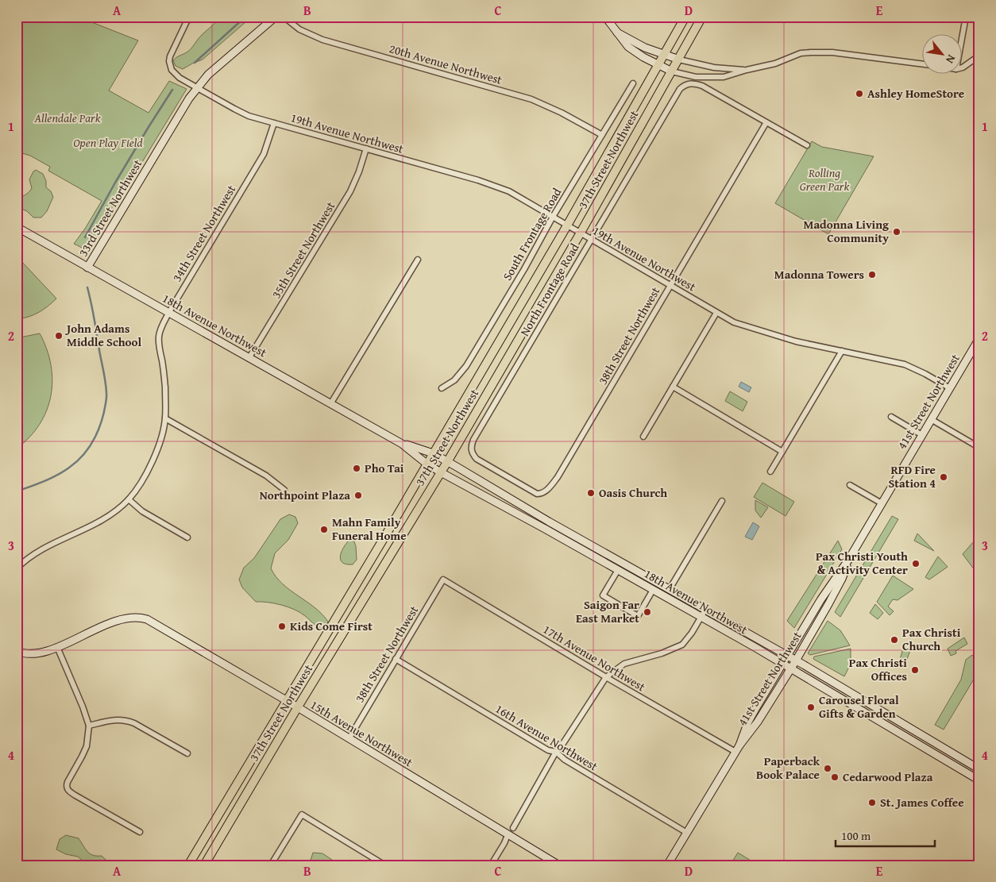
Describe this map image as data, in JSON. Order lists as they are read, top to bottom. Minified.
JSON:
{"streets":{"main road":["37th Street Northwest","33rd Street Northwest","18th Avenue Northwest","41st Street Northwest","15th Avenue Northwest"],"street":["20th Avenue Northwest","19th Avenue Northwest","34th Street Northwest","South Frontage Road","35th Street Northwest","North Frontage Road","38th Street Northwest","17th Avenue Northwest","16th Avenue Northwest"]},"crossings":[["20th Avenue Northwest","South Frontage Road"],["19th Avenue Northwest","37th Street Northwest"],["19th Avenue Northwest","33rd Street Northwest"],["19th Avenue Northwest","34th Street Northwest"],["19th Avenue Northwest","South Frontage Road"],["19th Avenue Northwest","35th Street Northwest"],["19th Avenue Northwest","North Frontage Road"],["19th Avenue Northwest","38th Street Northwest"],["19th Avenue Northwest","41st Street Northwest"],["37th Street Northwest","18th Avenue Northwest"],["37th Street Northwest","15th Avenue Northwest"],["33rd Street Northwest","18th Avenue Northwest"],["34th Street Northwest","18th Avenue Northwest"],["35th Street Northwest","18th Avenue Northwest"],["North Frontage Road","38th Street Northwest"],["18th Avenue Northwest","41st Street Northwest"],["38th Street Northwest","17th Avenue Northwest"],["38th Street Northwest","15th Avenue Northwest"],["38th Street Northwest","16th Avenue Northwest"],["41st Street Northwest","17th Avenue Northwest"],["41st Street Northwest","16th Avenue Northwest"]],"parks":["Allendale Park","Open Play Field","Rolling Green Park"],"places":["Ashley HomeStore","Madonna Living Community","Madonna Towers","John Adams Middle School","Pho Tai","RFD Fire Station 4","Oasis Church","Northpoint Plaza","Mahn Family Funeral Home","Pax Christi Youth & Activity Center","Saigon Far East Market","Kids Come First","Pax Christi Church","Pax Christi Offices","Carousel Floral Gifts & Garden","Paperback Book Palace","Cedarwood Plaza","St. James Coffee"],"scale_bar":"100 m","north":"bottom right","grid":{"columns":["A","B","C","D","E"],"rows":["1","2","3","4"]}}
